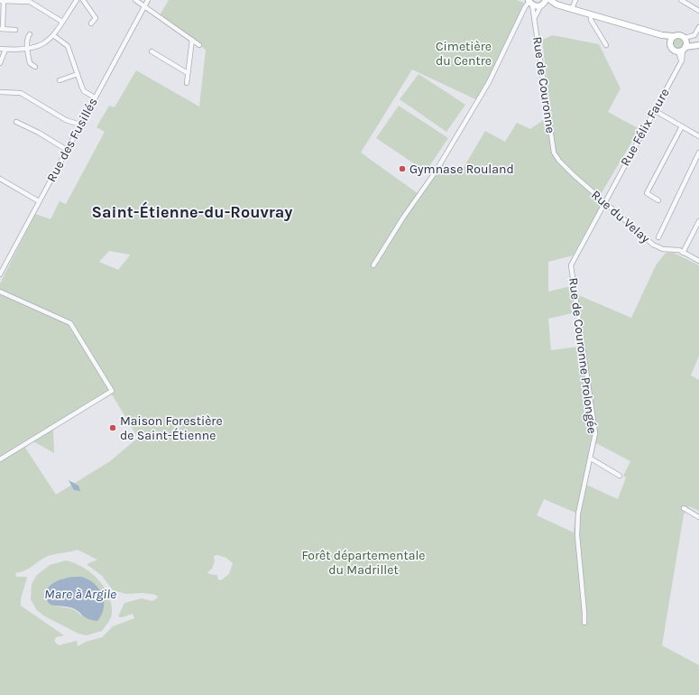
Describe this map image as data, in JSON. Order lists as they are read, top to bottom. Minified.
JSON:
{"streets":{"street":["Rue de Couronne","Rue Félix Faure","Rue des Fusillés","Rue du Velay","Rue de Couronne Prolongée"]},"crossings":[["Rue de Couronne","Rue du Velay"],["Rue Félix Faure","Rue du Velay"],["Rue Félix Faure","Rue de Couronne Prolongée"]],"districts":["Saint-Étienne-du-Rouvray"],"water":["Mare à Argile"],"parks":["Cimetière du Centre","Forêt départementale du Madrillet"],"places":["Gymnase Rouland","Maison Forestière de Saint-Étienne"]}
